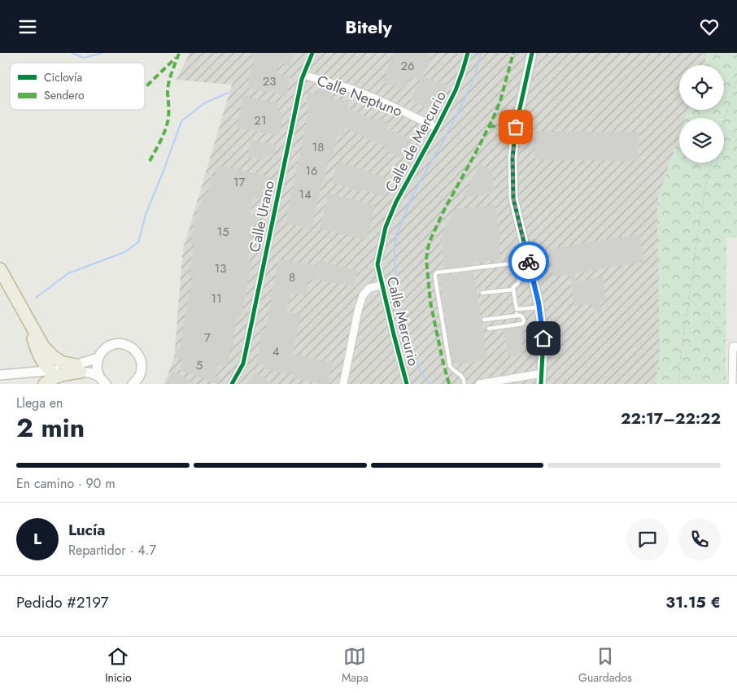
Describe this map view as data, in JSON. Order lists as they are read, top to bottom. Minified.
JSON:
{"streets":{"street":["Calle Neptuno","Calle de Mercurio","Calle Urano","Calle Mercurio"]},"crossings":[["Calle Neptuno","Calle de Mercurio"],["Calle Neptuno","Calle Urano"],["Calle de Mercurio","Calle Mercurio"]],"house_numbers":["26","23","21","18","16","17","14","15","13","8","11","7","4","5"],"legend":["Ciclovía","Sendero"],"page":{"header":"Bitely","heading":["2 min","Llega en","22:17–22:22"],"panel":["Lucía","Repartidor · 4.7","Pedido #2197","31.15 €"],"bar":"En camino · 90 m","round":"L","tabs":["Inicio","Mapa","Guardados"]}}
